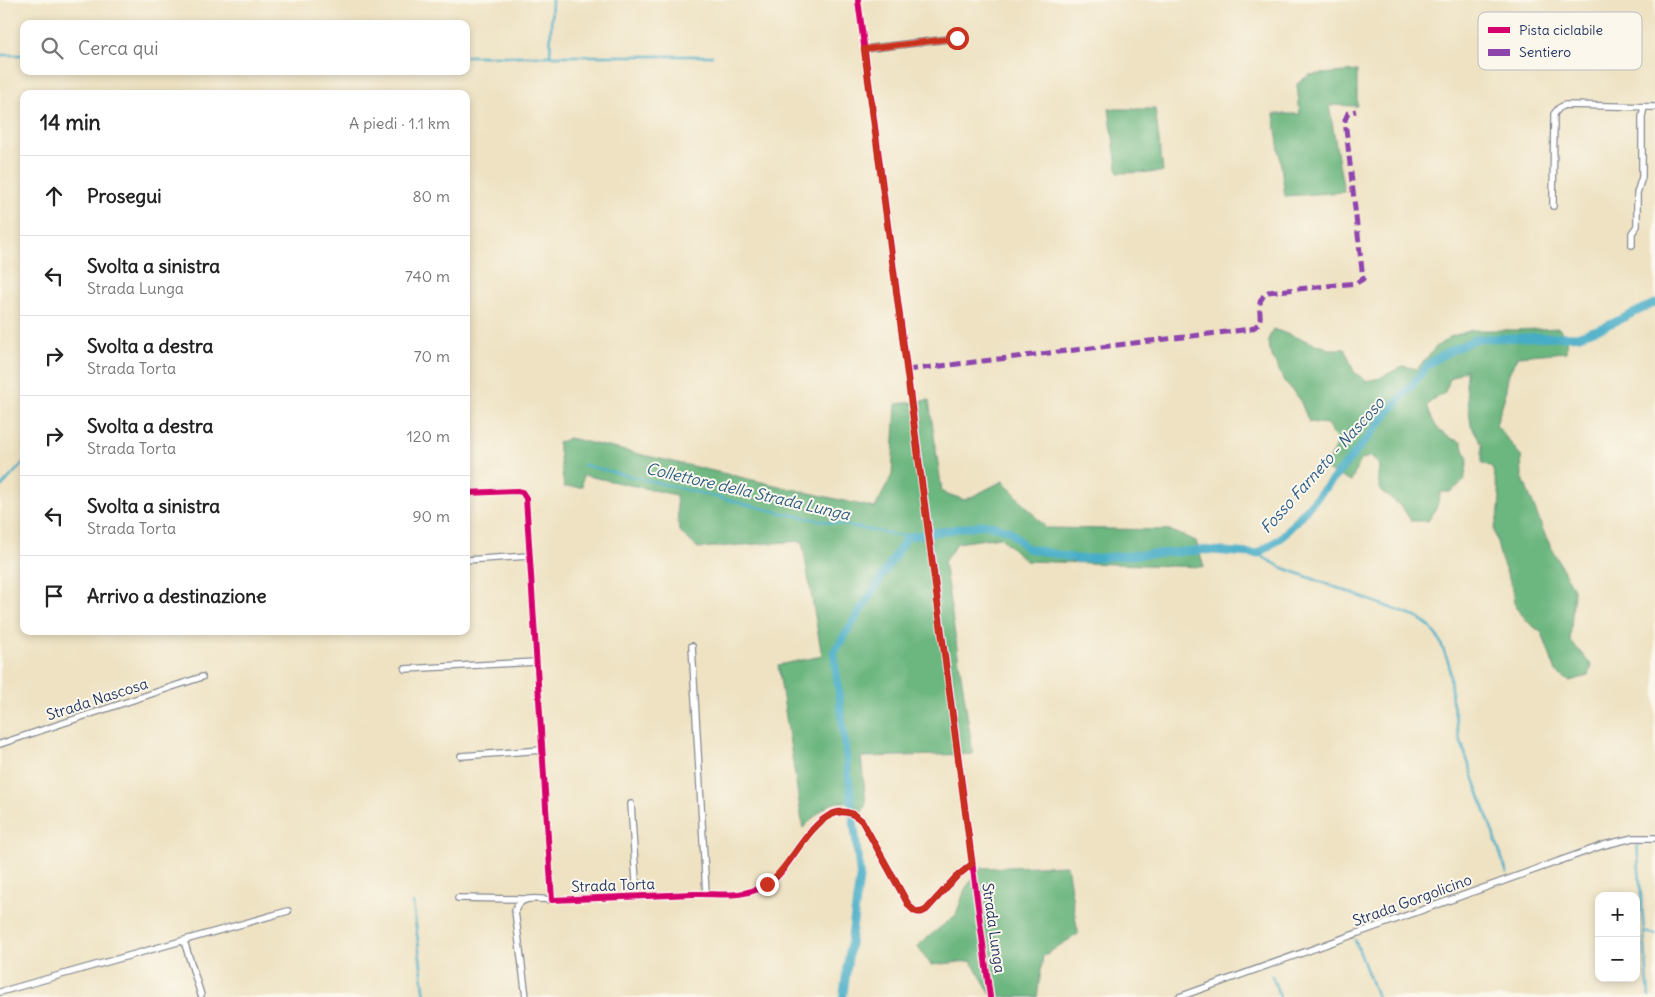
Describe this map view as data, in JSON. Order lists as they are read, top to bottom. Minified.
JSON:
{"streets":{"street":["Strada Nascosa","Strada Torta","Strada Gorgolicino","Strada Lunga"]},"crossings":[["Strada Torta","Strada Lunga"]],"water":["Fosso Farneto - Nascoso","Collettore della Strada Lunga"],"legend":["Pista ciclabile","Sentiero"],"page":{"search":"Cerca qui","heading":["14 min","A piedi · 1.1 km"],"list":[["Prosegui","80 m"],["Svolta a sinistra","Strada Lunga","740 m"],["Svolta a destra","Strada Torta","70 m"],["Svolta a destra","Strada Torta","120 m"],["Svolta a sinistra","Strada Torta","90 m"],"Arrivo a destinazione"],"map_buttons":["+","−"]}}
